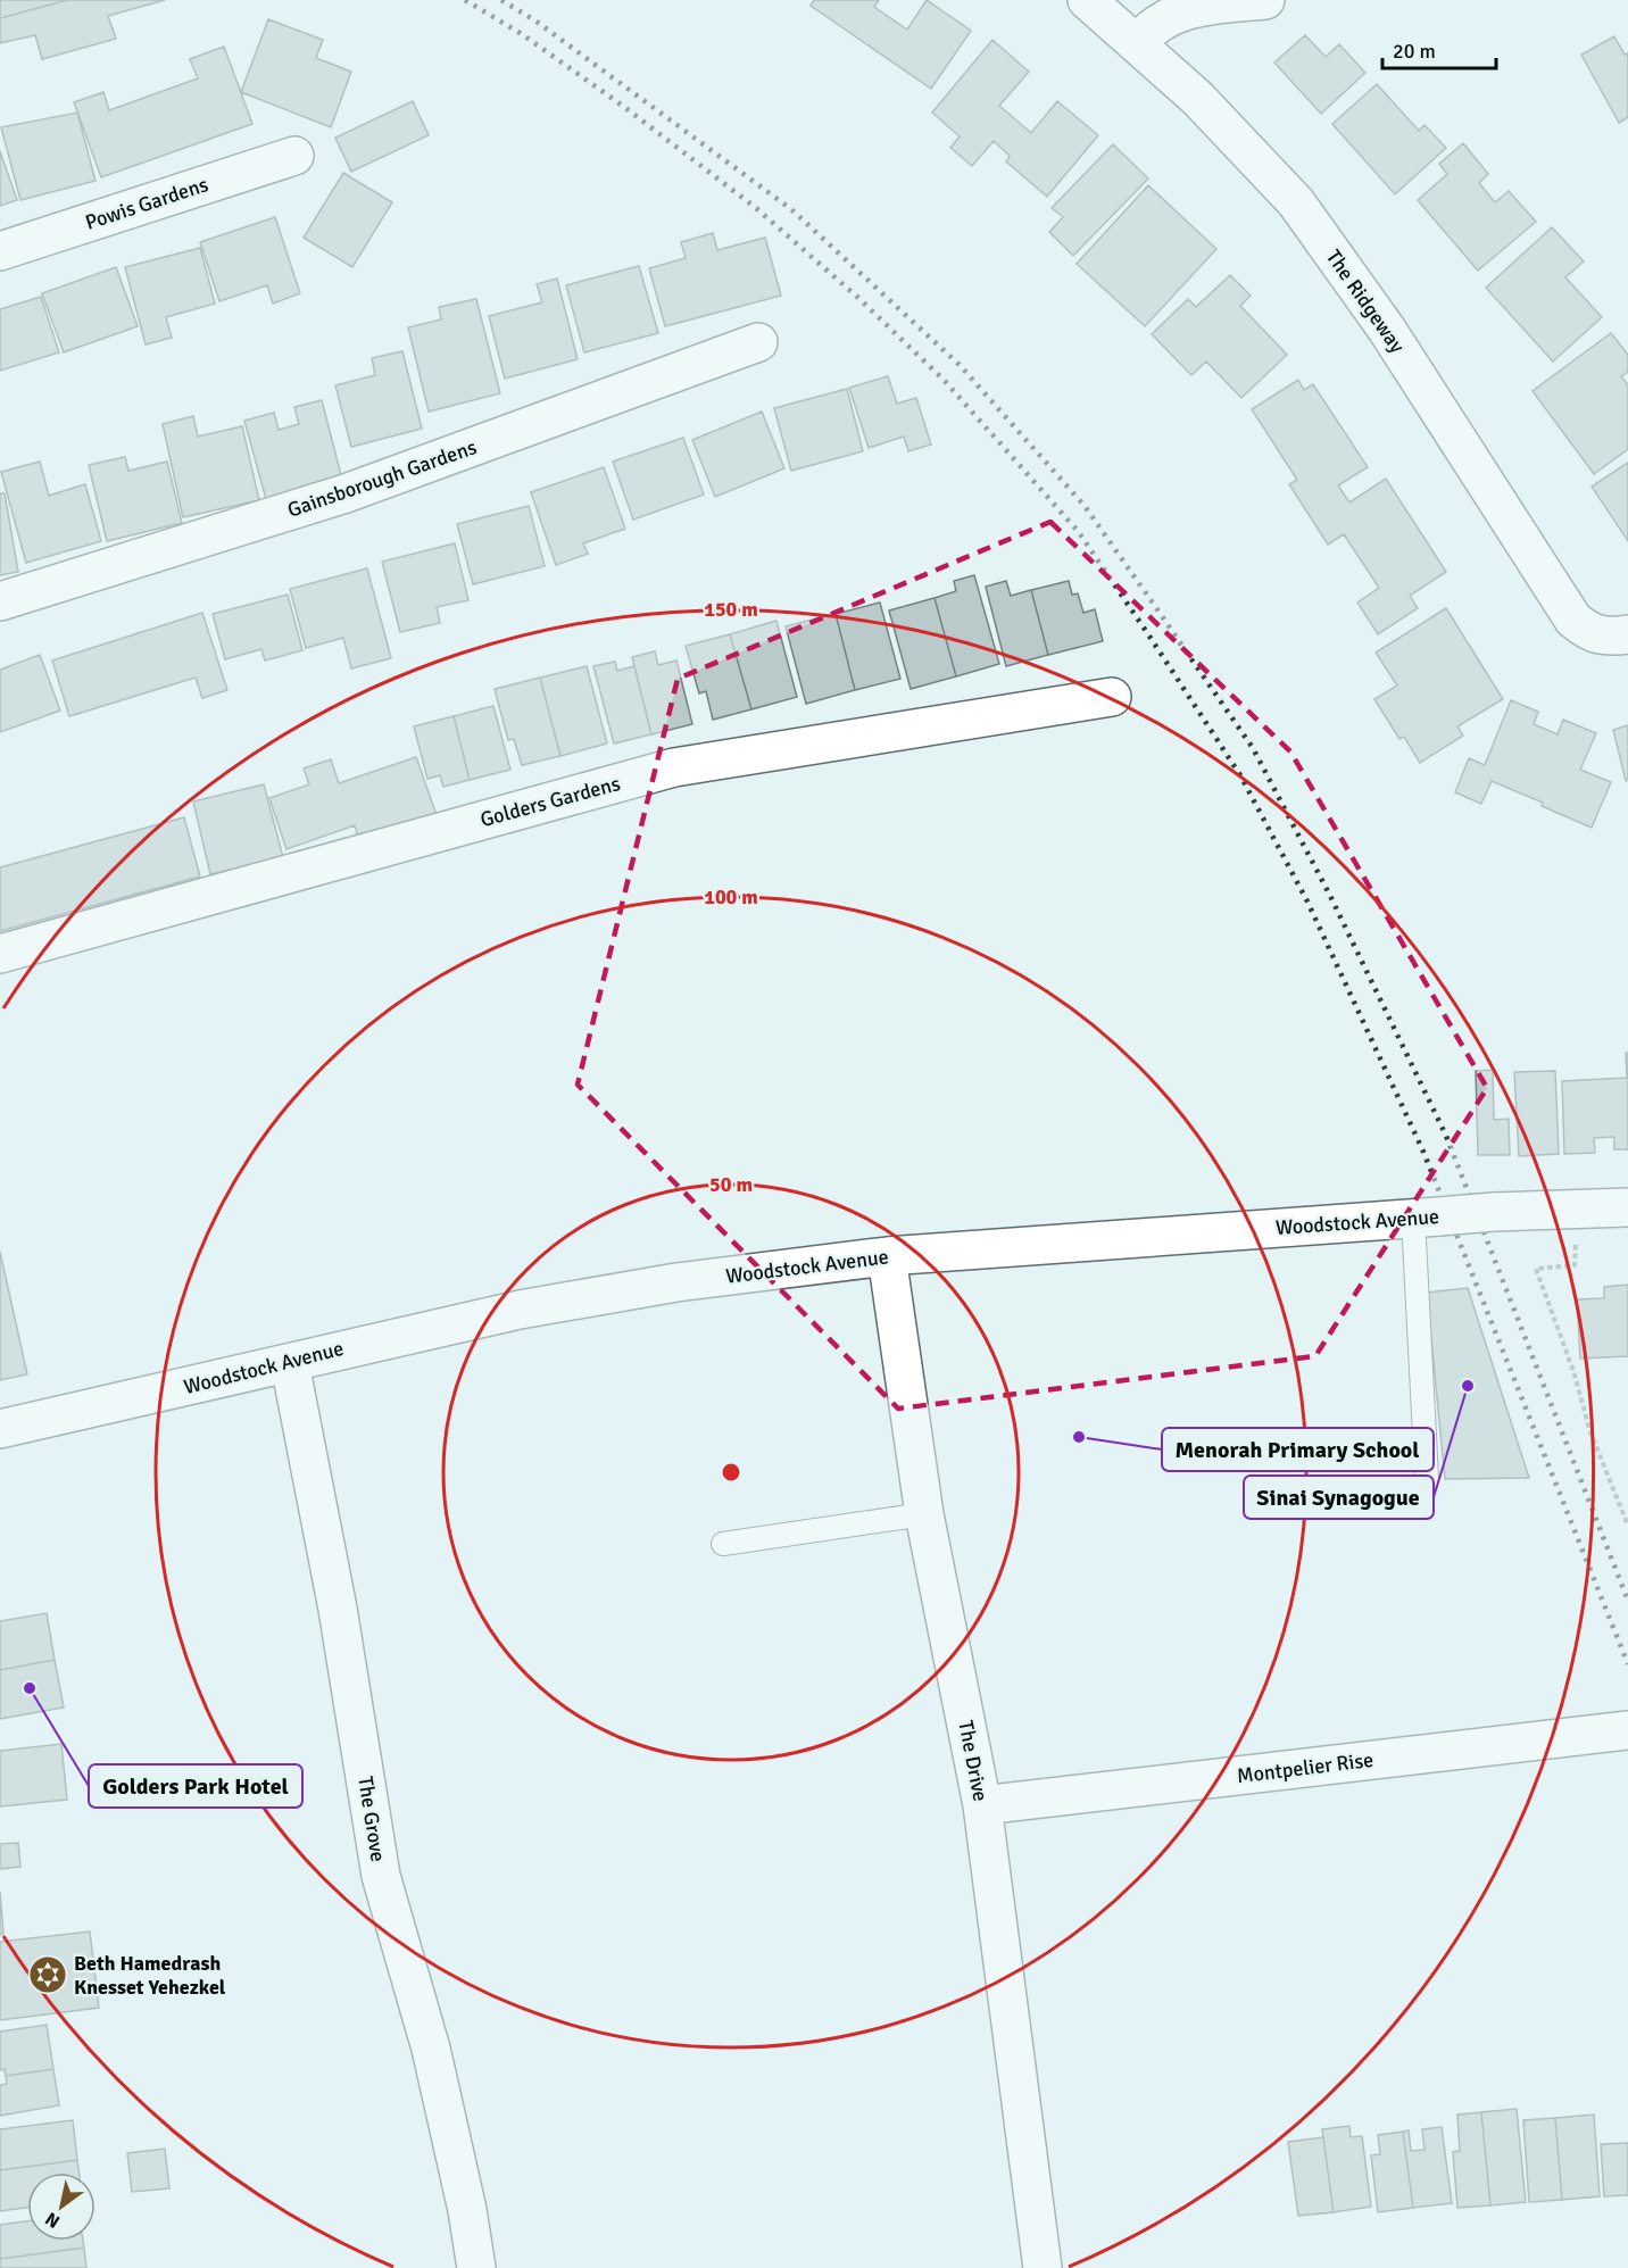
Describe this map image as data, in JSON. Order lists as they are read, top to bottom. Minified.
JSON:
{"streets":{"street":["Powis Gardens","The Ridgeway","Gainsborough Gardens","Golders Gardens","Woodstock Avenue","The Drive","Montpelier Rise","The Grove"]},"crossings":[["Woodstock Avenue","The Drive"],["Woodstock Avenue","The Grove"],["The Drive","Montpelier Rise"]],"places":{"other":["Sinai Synagogue","Menorah Primary School","Golders Park Hotel"],"synagogue":["Beth Hamedrash Knesset Yehezkel"]},"scale_bar":"20 m","north":"bottom left","rings":["150 m","100 m","50 m"]}
